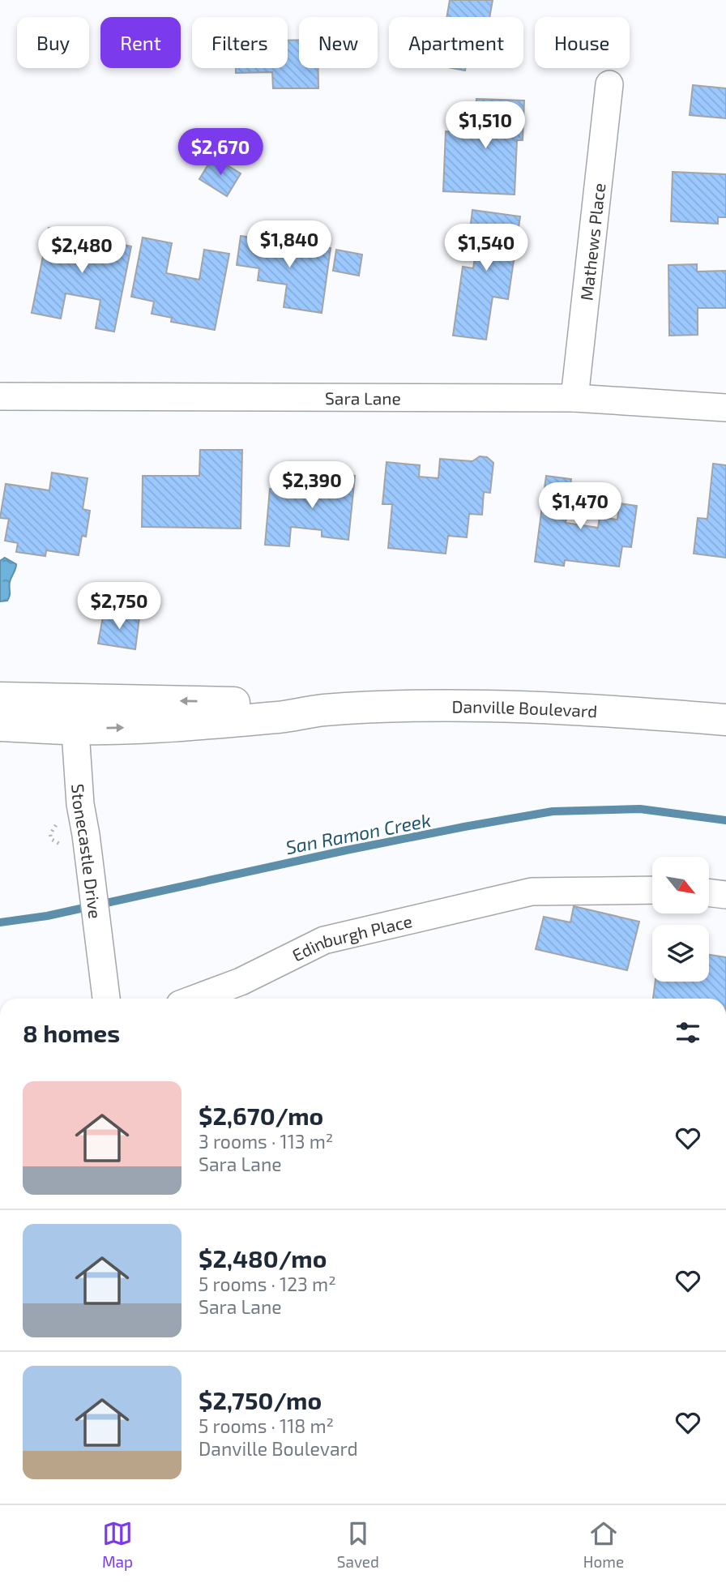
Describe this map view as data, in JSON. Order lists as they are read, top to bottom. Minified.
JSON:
{"streets":{"main road":["Danville Boulevard"],"street":["Mathews Place","Sara Lane","Stonecastle Drive","Edinburgh Place"]},"crossings":[["Mathews Place","Sara Lane"],["Danville Boulevard","Stonecastle Drive"]],"water":["San Ramon Creek"],"north":"bottom right","page":{"chip":["Buy","Rent","Filters","New","Apartment","House"],"price":["$1,510","$2,670","$1,840","$1,540","$2,480","$2,390","$1,470","$2,750"],"heading":"8 homes","list":[{"name":"$2,670/mo","note":"3 rooms · 113 m² · Sara Lane"},{"name":"$2,480/mo","note":"5 rooms · 123 m² · Sara Lane"},{"name":"$2,750/mo","note":"5 rooms · 118 m² · Danville Boulevard"}],"tabs":["Map","Saved","Home"]}}
